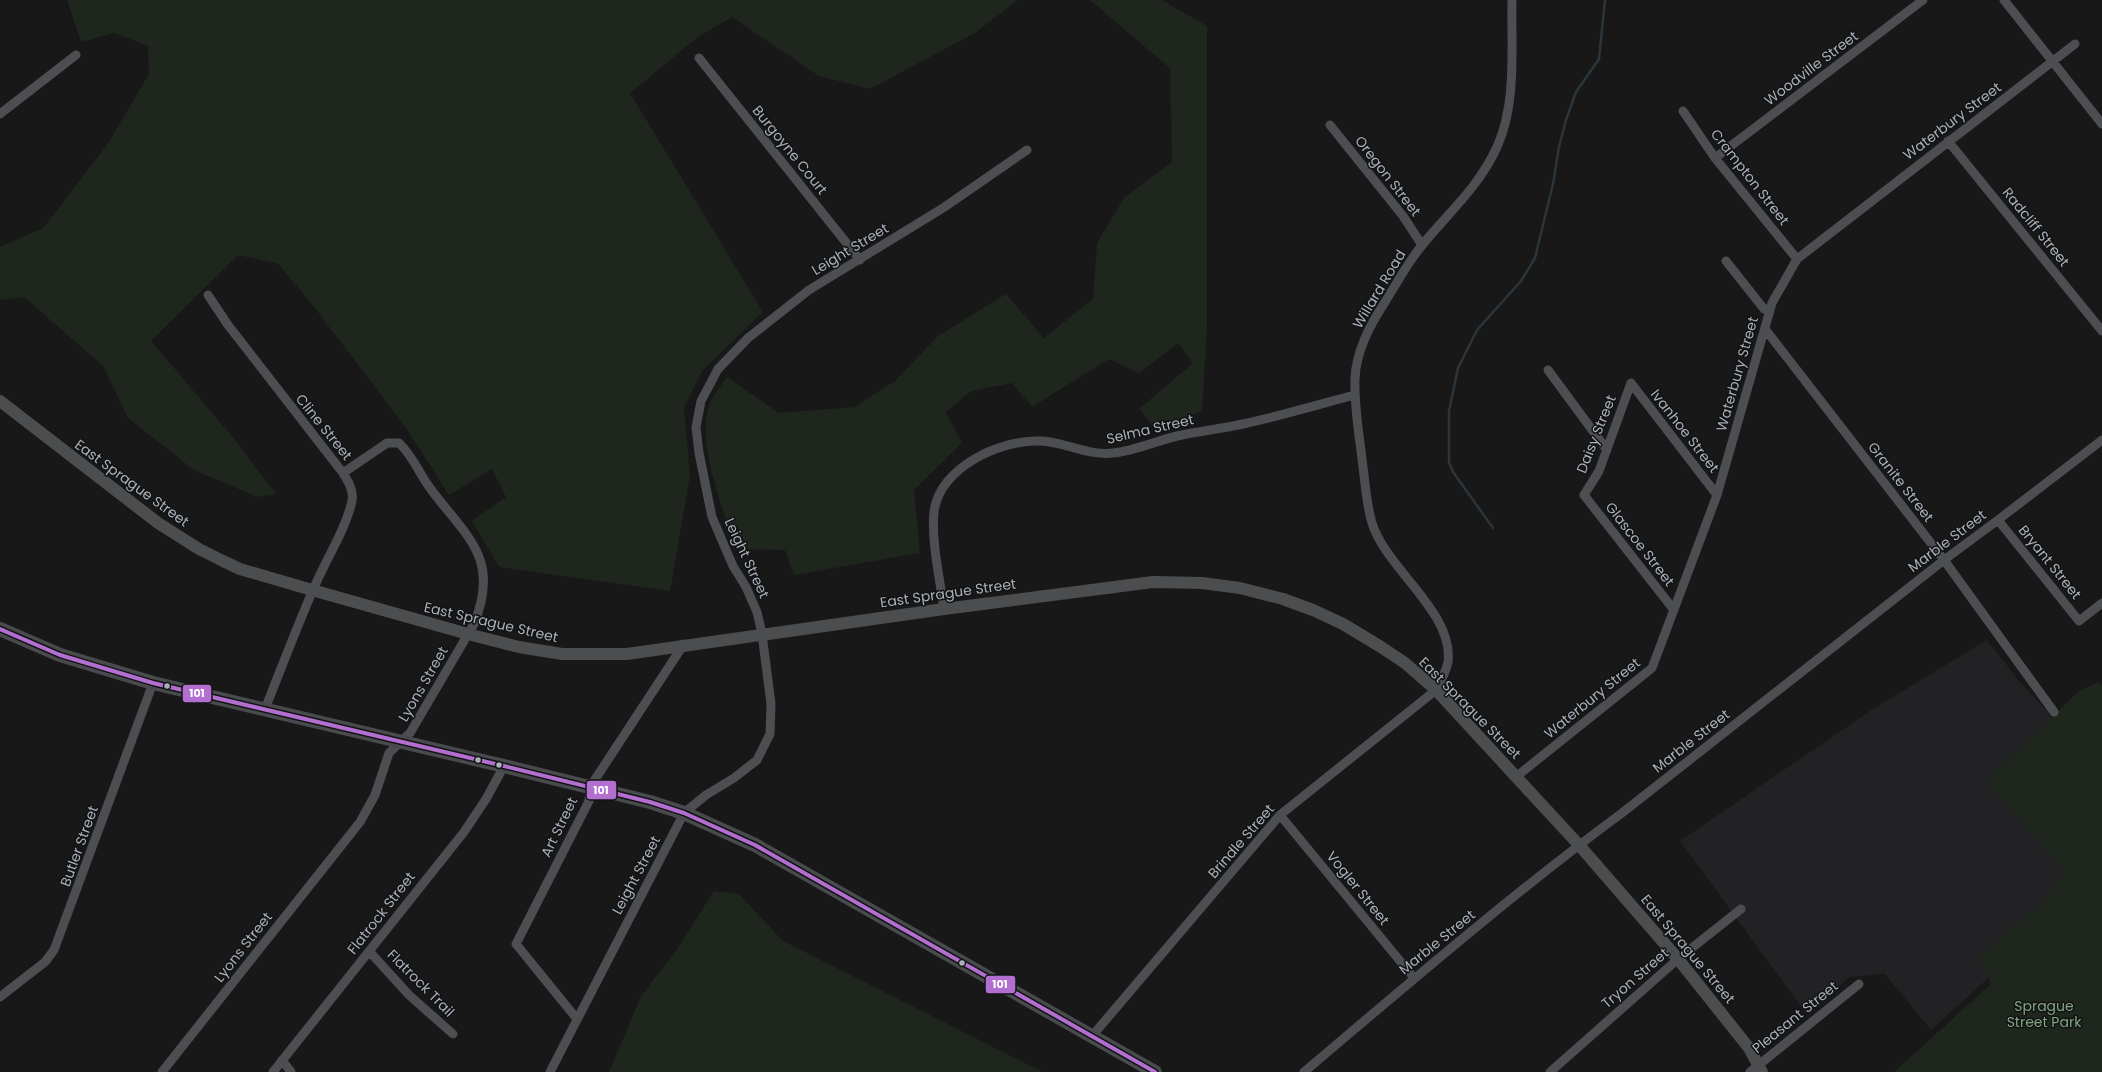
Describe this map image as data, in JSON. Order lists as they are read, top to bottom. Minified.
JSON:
{"streets":{"street":["Woodville Street","Waterbury Street","Burgoyne Court","Oregon Street","Crampton Street","Radcliff Street","Leight Street","Willard Road","Cline Street","Selma Street","Ivanhoe Street","Daisy Street","Granite Street","East Sprague Street","Marble Street","Glascoe Street","Bryant Street","Lyons Street","Art Street","Brindle Street","Butler Street","Vogler Street","Flatrock Street","Tryon Street","Flatrock Trail","Pleasant Street"]},"crossings":[["Woodville Street","Crampton Street"],["Waterbury Street","Crampton Street"],["Waterbury Street","Radcliff Street"],["Waterbury Street","Ivanhoe Street"],["Waterbury Street","Granite Street"],["Waterbury Street","East Sprague Street"],["Waterbury Street","Glascoe Street"],["Burgoyne Court","Leight Street"],["Oregon Street","Willard Road"],["Leight Street","East Sprague Street"],["Leight Street","Art Street"],["Willard Road","Selma Street"],["Willard Road","East Sprague Street"],["Willard Road","Brindle Street"],["Cline Street","East Sprague Street"],["Cline Street","Lyons Street"],["Selma Street","East Sprague Street"],["Ivanhoe Street","Daisy Street"],["Daisy Street","Glascoe Street"],["Granite Street","Marble Street"],["East Sprague Street","Marble Street"],["East Sprague Street","Lyons Street"],["East Sprague Street","Art Street"],["East Sprague Street","Brindle Street"],["East Sprague Street","Tryon Street"],["East Sprague Street","Pleasant Street"],["Marble Street","Bryant Street"],["Marble Street","Vogler Street"],["Brindle Street","Vogler Street"],["Flatrock Street","Flatrock Trail"]],"parks":["Sprague Street Park"],"lines":["transit line 101"]}
